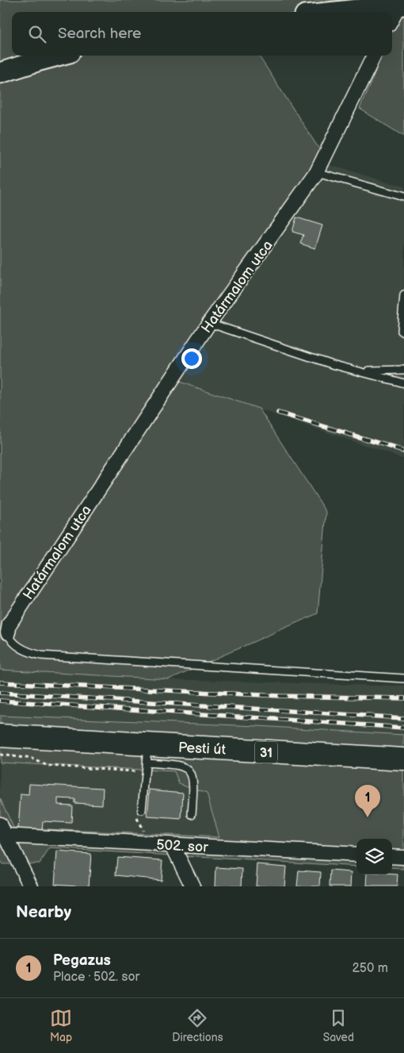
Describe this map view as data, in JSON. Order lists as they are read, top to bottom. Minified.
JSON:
{"streets":{"main road":["Pesti út","31"],"street":["Határmalom utca","502. sor"]},"page":{"search":"Search here","pins":"1","heading":"Nearby","list":[{"mark":"1","name":"Pegazus","note":"Place · 502. sor","value":"250 m"}],"nav":["Map","Directions","Saved"]}}
